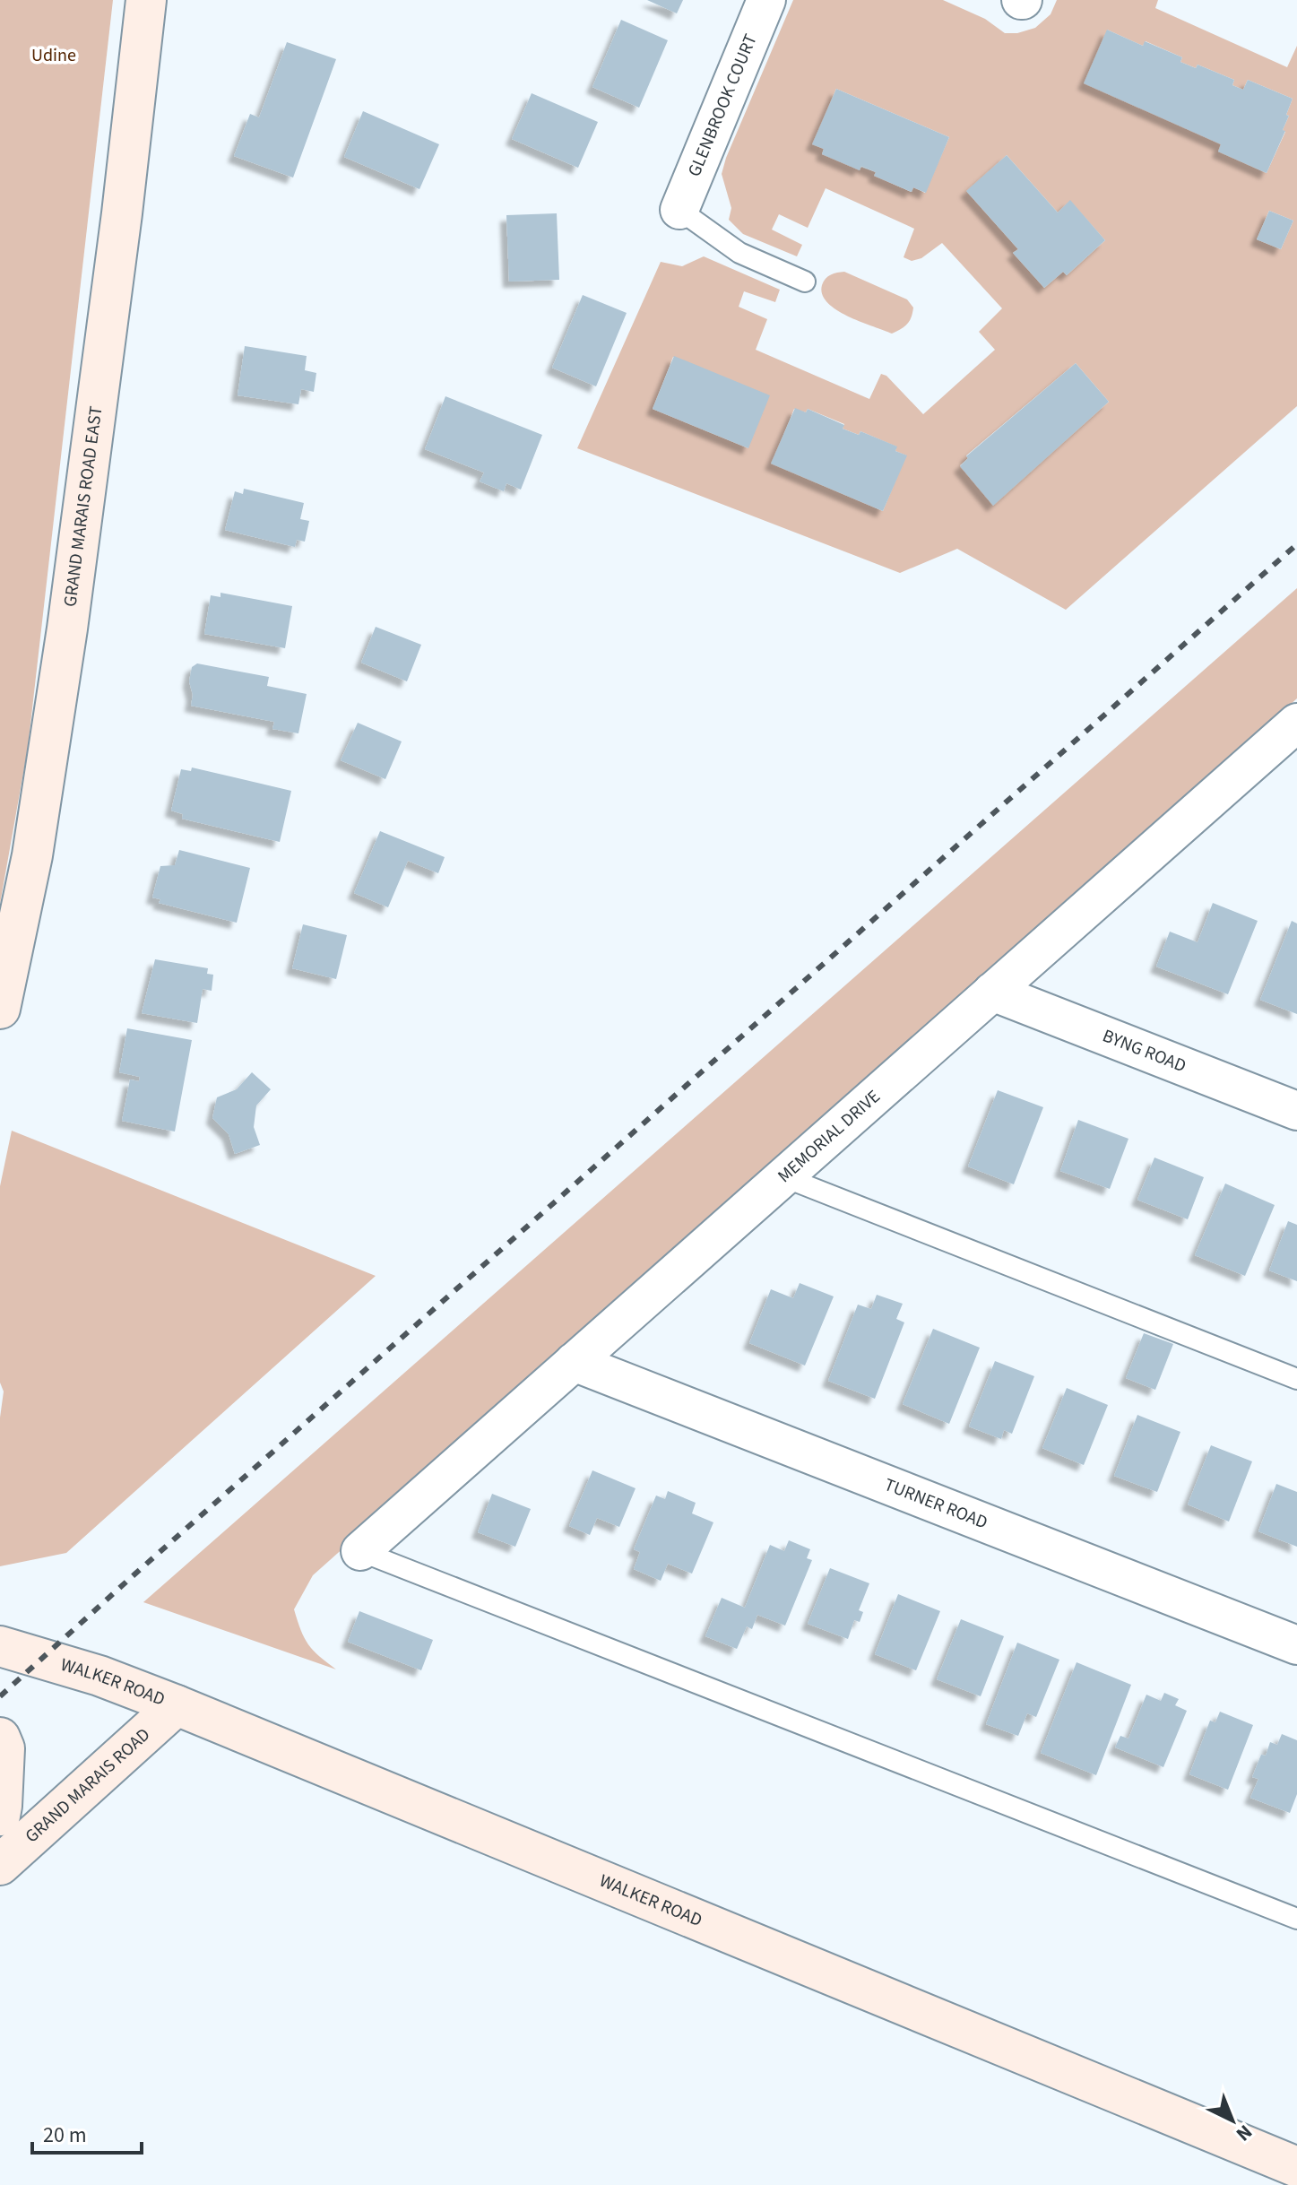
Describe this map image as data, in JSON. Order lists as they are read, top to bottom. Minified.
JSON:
{"streets":{"main road":["GRAND MARAIS ROAD EAST","WALKER ROAD","GRAND MARAIS ROAD"],"street":["GLENBROOK COURT","BYNG ROAD","MEMORIAL DRIVE","TURNER ROAD"]},"crossings":[["BYNG ROAD","MEMORIAL DRIVE"],["MEMORIAL DRIVE","TURNER ROAD"],["WALKER ROAD","GRAND MARAIS ROAD"]],"parks":["Udine"],"scale_bar":"20 m","north":"bottom right"}
